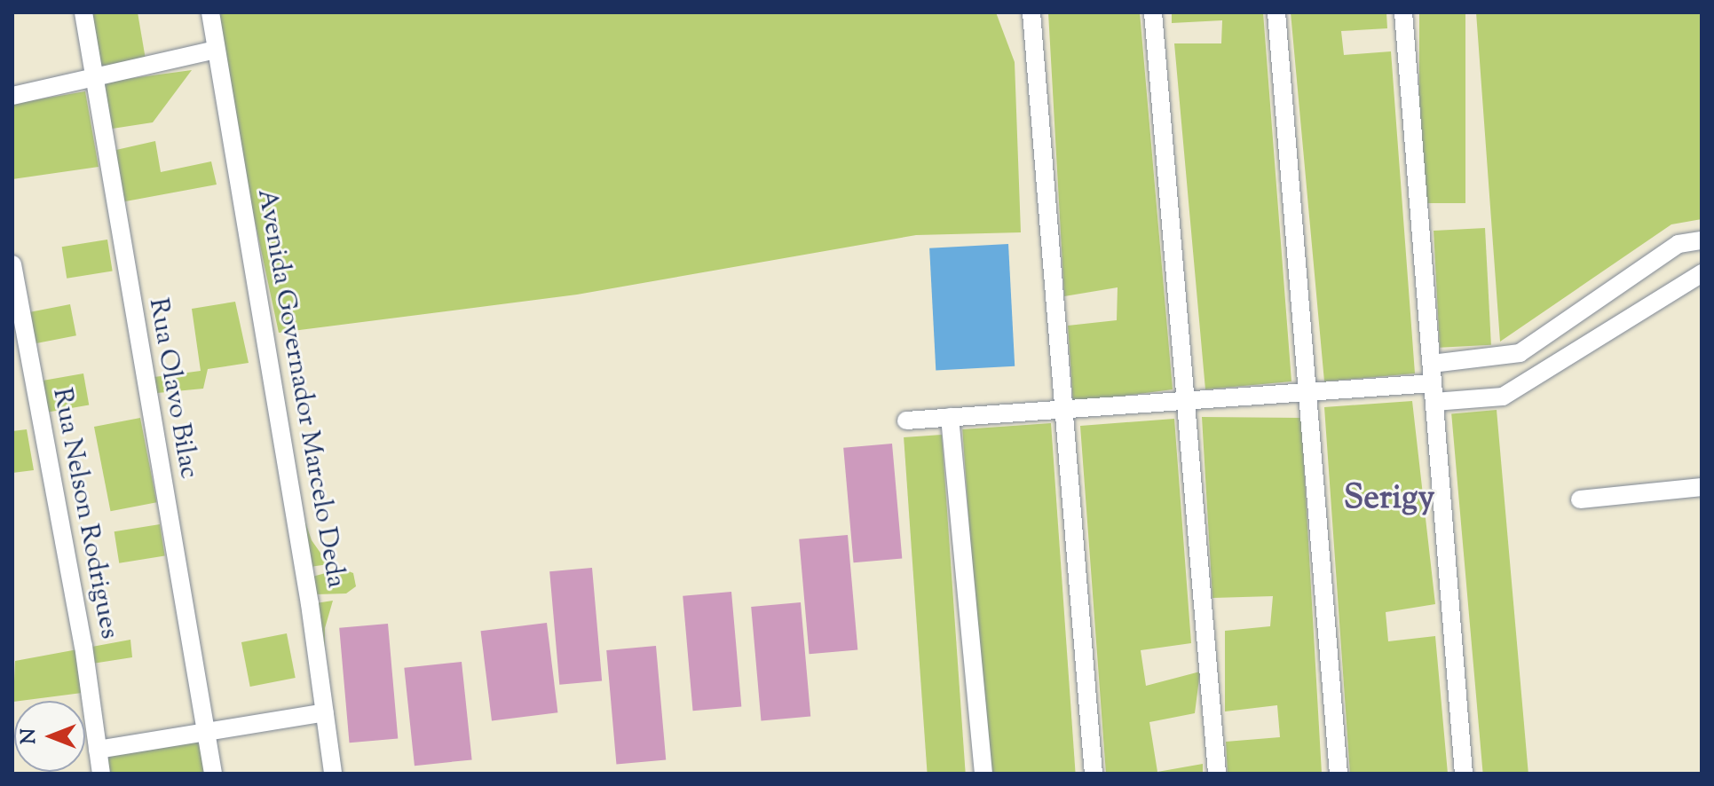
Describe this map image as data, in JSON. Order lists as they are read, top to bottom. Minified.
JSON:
{"streets":{"street":["Rua Olavo Bilac","Avenida Governador Marcelo Deda","Rua Nelson Rodrigues"]},"districts":["Serigy"],"north":"left"}
